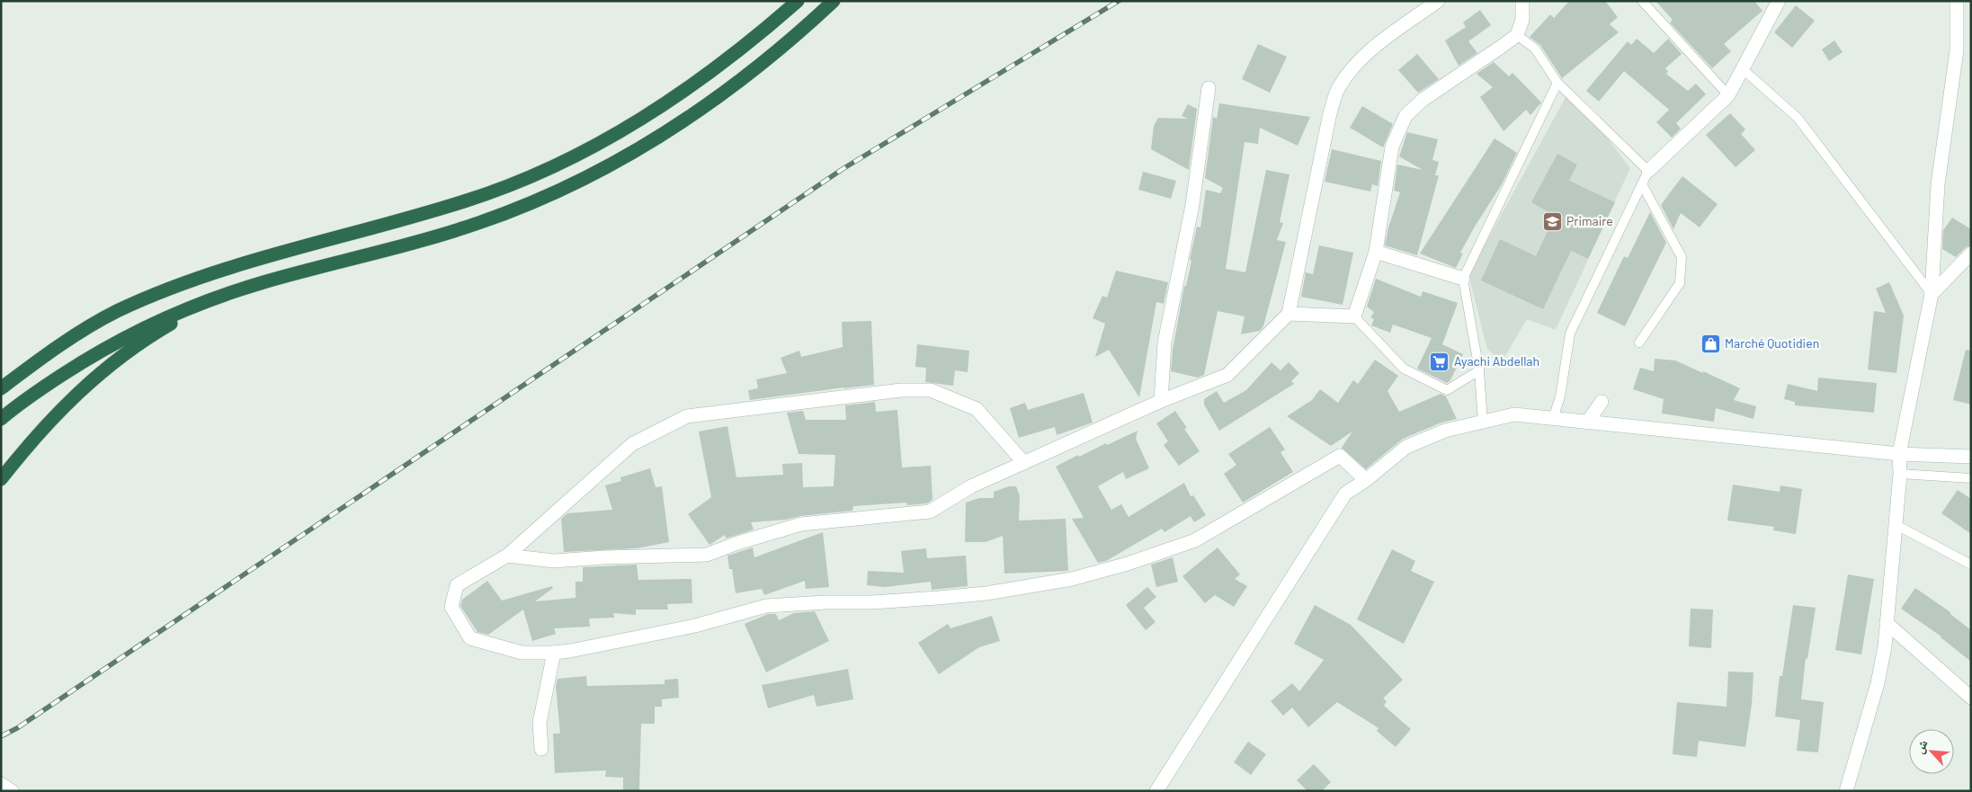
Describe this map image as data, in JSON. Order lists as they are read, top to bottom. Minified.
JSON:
{"places":{"school or university":["Primaire"],"shop":["Marché Quotidien"],"supermarket":["Ayachi Abdellah"]},"north":"top left"}
